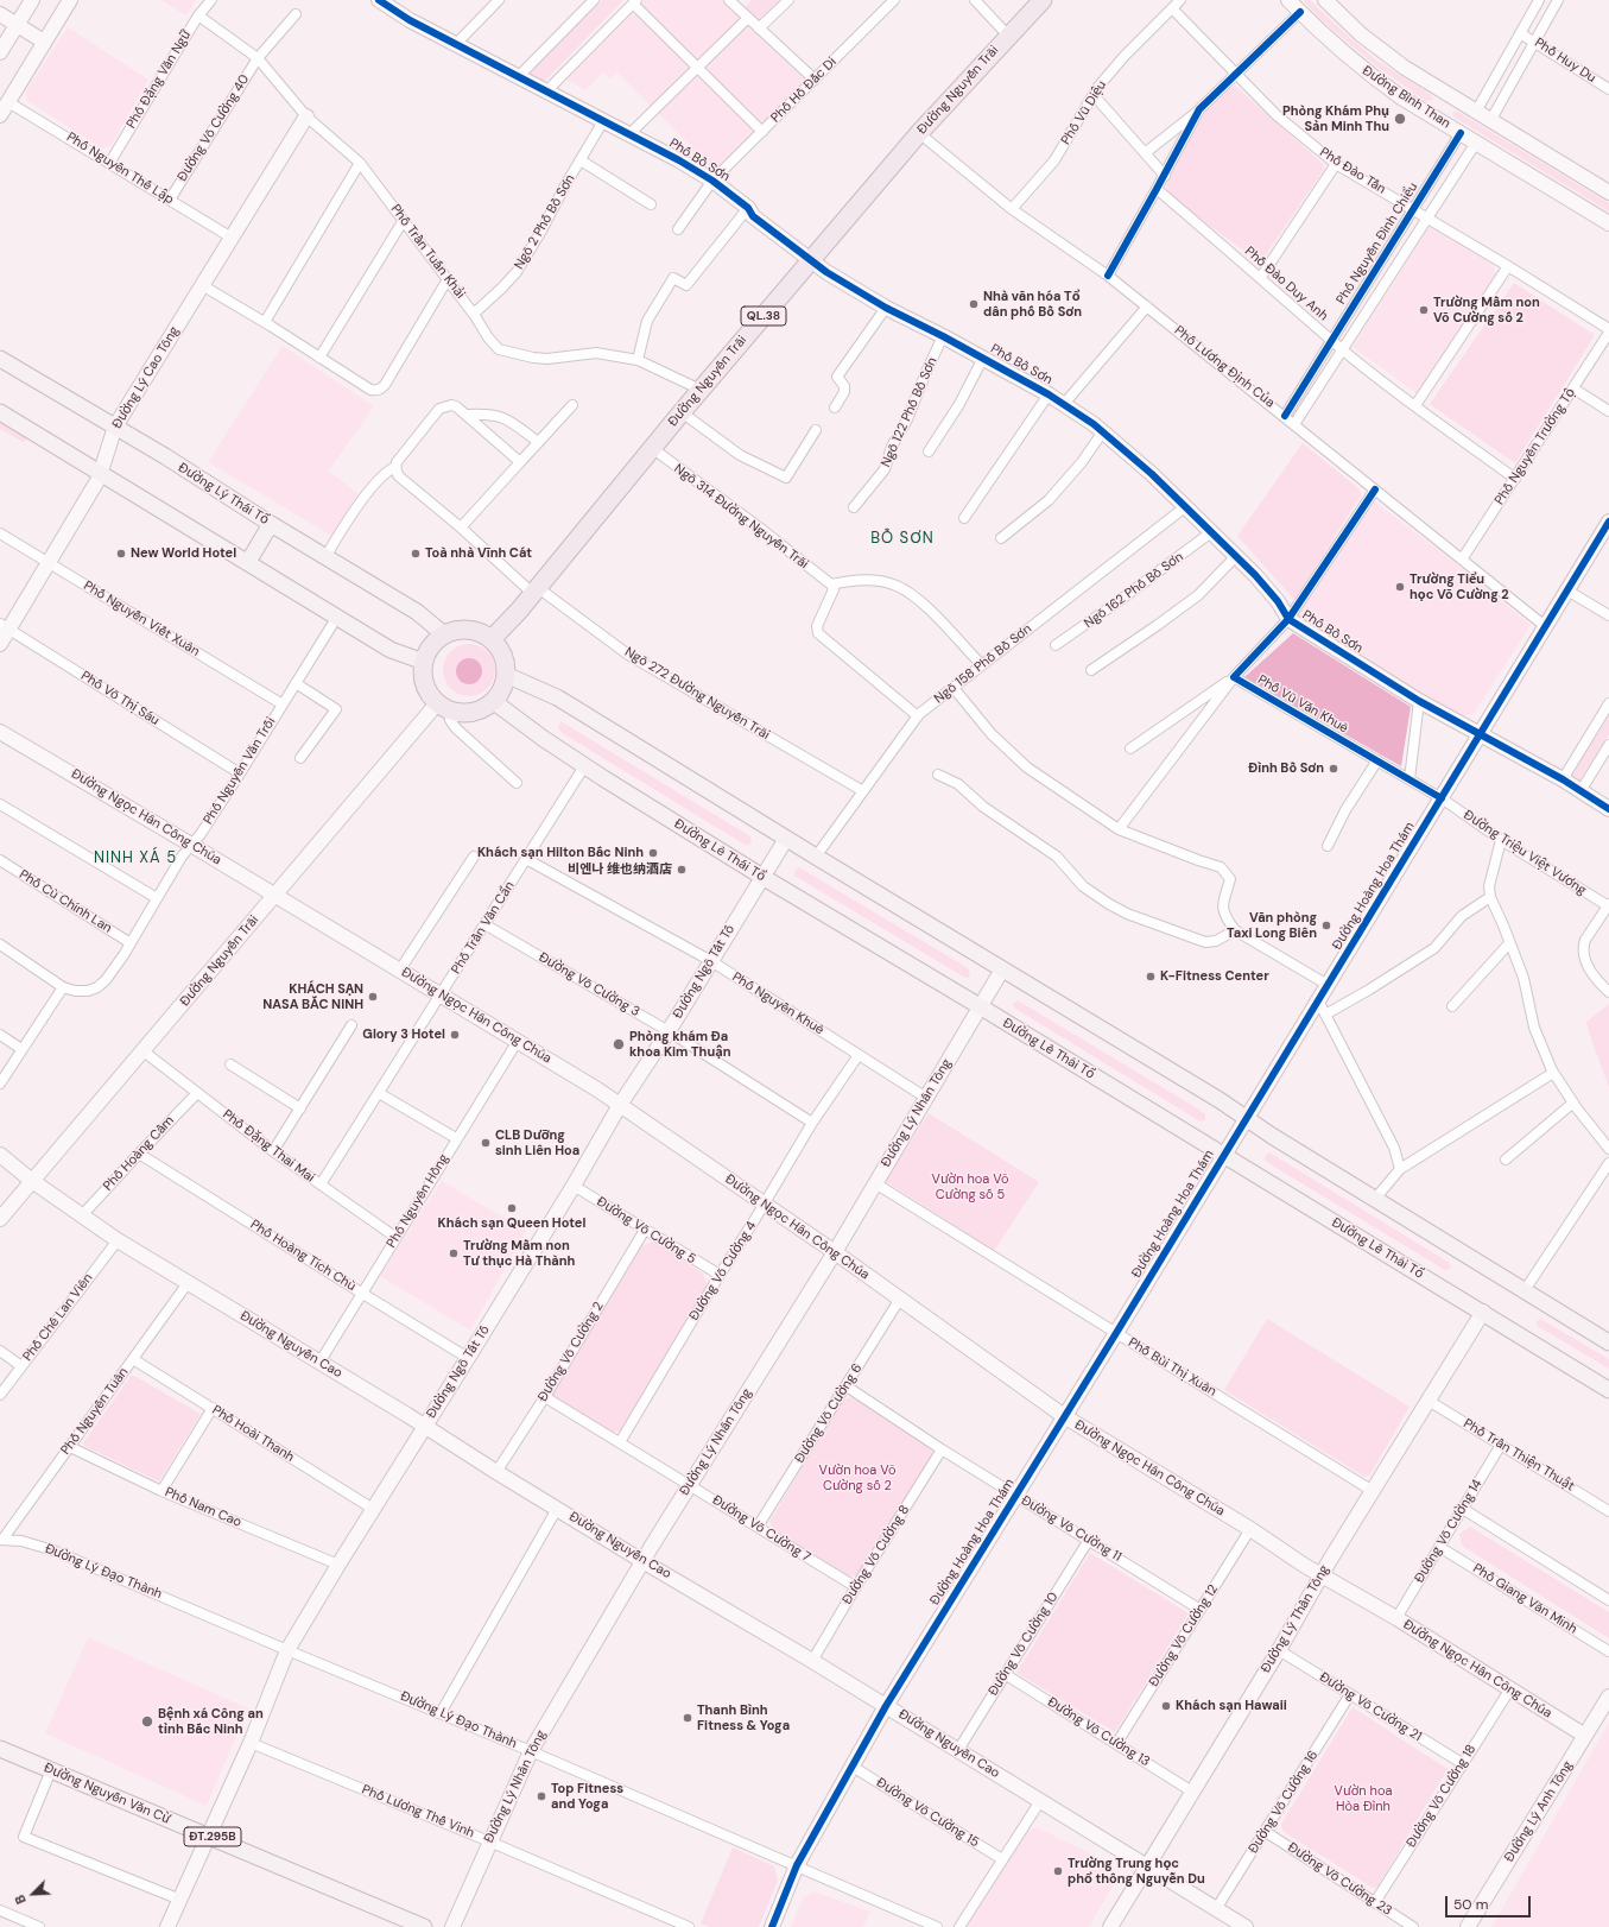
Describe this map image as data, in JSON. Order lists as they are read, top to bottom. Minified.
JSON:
{"streets":{"highway":["Đường Nguyễn Trãi","QL.38"],"main road":["Đường Lý Thái Tổ","Đường Lê Thái Tổ","Đường Nguyễn Văn Cừ","ĐT.295B"],"street":["Phố Huy Du","Phố Đặng Văn Ngữ","Phố Hồ Đắc Di","Đường Bình Than","Phố Vũ Diệu","Đường Võ Cường 40","Phố Bồ Sơn","Phố Nguyễn Thế Lập","Phố Đào Tấn","Ngõ 2 Phố Bồ Sơn","Phố Nguyễn Đình Chiểu","Phố Trần Tuấn Khải","Phố Đào Duy Anh","Phố Lương Định Của","Đường Lý Cao Tông","Ngõ 122 Phố Bồ Sơn","Phố Nguyễn Trường Tộ","Ngõ 314 Đường Nguyễn Trãi","Ngõ 162 Phố Bồ Sơn","Phố Nguyễn Viết Xuân","Ngõ 158 Phố Bồ Sơn","Ngõ 272 Đường Nguyễn Trãi","Phố Võ Thị Sáu","Phố Vũ Văn Khuê","Phố Nguyễn Văn Trỗi","Đường Ngọc Hân Công Chúa","Đường Triệu Việt Vương","Đường Hoàng Hoa Thám","Phố Cù Chính Lan","Phố Trần Văn Cẩn","Đường Ngô Tất Tố","Đường Võ Cường 3","Phố Nguyễn Khuê","Đường Lý Nhân Tông","Phố Đặng Thai Mai","Phố Hoàng Cầm","Phố Nguyên Hồng","Đường Võ Cường 5","Phố Hoàng Tích Chù","Đường Võ Cường 4","Phố Chế Lan Viên","Đường Nguyễn Cao","Đường Võ Cường 2","Phố Bùi Thị Xuân","Phố Nguyễn Tuân","Đường Võ Cường 6","Phố Hoài Thanh","Phố Trần Thiện Thuật","Phố Nam Cao","Đường Võ Cường 7","Đường Võ Cường 11","Đường Võ Cường 14","Đường Võ Cường 8","Đường Lý Đạo Thành","Phố Giang Văn Minh","Đường Lý Thần Tông","Đường Võ Cường 12","Đường Võ Cường 10","Đường Võ Cường 21","Đường Võ Cường 13","Đường Võ Cường 18","Đường Võ Cường 16","Phố Lương Thế Vinh","Đường Lý Anh Tông","Đường Võ Cường 15","Đường Võ Cường 23"]},"crossings":[["Phố Đặng Văn Ngữ","Phố Nguyễn Thế Lập"],["Phố Đặng Văn Ngữ","Phố Trần Tuấn Khải"],["Phố Hồ Đắc Di","Phố Bồ Sơn"],["Đường Nguyễn Trãi","Phố Bồ Sơn"],["Đường Nguyễn Trãi","Phố Trần Tuấn Khải"],["Đường Nguyễn Trãi","Phố Lương Định Của"],["Đường Nguyễn Trãi","Đường Lý Thái Tổ"],["Đường Nguyễn Trãi","Ngõ 314 Đường Nguyễn Trãi"],["Đường Nguyễn Trãi","Ngõ 272 Đường Nguyễn Trãi"],["Đường Nguyễn Trãi","Đường Ngọc Hân Công Chúa"],["Đường Nguyễn Trãi","Đường Lê Thái Tổ"],["Đường Nguyễn Trãi","Phố Đặng Thai Mai"],["Đường Nguyễn Trãi","Đường Nguyễn Cao"],["Đường Bình Than","Phố Nguyễn Đình Chiểu"],["Phố Vũ Diệu","Phố Đào Tấn"],["Phố Vũ Diệu","Phố Lương Định Của"],["Đường Võ Cường 40","Phố Nguyễn Thế Lập"],["Đường Võ Cường 40","Phố Trần Tuấn Khải"],["Phố Bồ Sơn","Ngõ 2 Phố Bồ Sơn"],["Phố Bồ Sơn","Ngõ 122 Phố Bồ Sơn"],["Phố Bồ Sơn","Ngõ 162 Phố Bồ Sơn"],["Phố Bồ Sơn","Ngõ 158 Phố Bồ Sơn"],["Phố Bồ Sơn","Phố Vũ Văn Khuê"],["Phố Bồ Sơn","Đường Hoàng Hoa Thám"],["Phố Nguyễn Thế Lập","Đường Lý Cao Tông"],["Phố Đào Tấn","Phố Nguyễn Đình Chiểu"],["Ngõ 2 Phố Bồ Sơn","Phố Trần Tuấn Khải"],["Phố Nguyễn Đình Chiểu","Phố Đào Duy Anh"],["Phố Nguyễn Đình Chiểu","Phố Lương Định Của"],["Phố Trần Tuấn Khải","Đường Lý Cao Tông"],["Phố Đào Duy Anh","Phố Nguyễn Trường Tộ"],["Phố Lương Định Của","Phố Nguyễn Trường Tộ"],["Phố Lương Định Của","Phố Vũ Văn Khuê"],["Phố Lương Định Của","Đường Hoàng Hoa Thám"],["Đường Lý Cao Tông","Đường Lý Thái Tổ"],["Đường Lý Cao Tông","Phố Nguyễn Viết Xuân"],["Đường Lý Cao Tông","Phố Võ Thị Sáu"],["Đường Lý Thái Tổ","Đường Lê Thái Tổ"],["Phố Nguyễn Viết Xuân","Phố Nguyễn Văn Trỗi"],["Ngõ 158 Phố Bồ Sơn","Ngõ 272 Đường Nguyễn Trãi"],["Phố Võ Thị Sáu","Phố Nguyễn Văn Trỗi"],["Phố Vũ Văn Khuê","Đường Triệu Việt Vương"],["Phố Vũ Văn Khuê","Đường Hoàng Hoa Thám"],["Phố Nguyễn Văn Trỗi","Đường Ngọc Hân Công Chúa"],["Phố Nguyễn Văn Trỗi","Phố Cù Chính Lan"],["Đường Ngọc Hân Công Chúa","Đường Hoàng Hoa Thám"],["Đường Ngọc Hân Công Chúa","Phố Trần Văn Cẩn"],["Đường Ngọc Hân Công Chúa","Đường Ngô Tất Tố"],["Đường Ngọc Hân Công Chúa","Đường Lý Nhân Tông"],["Đường Ngọc Hân Công Chúa","Phố Nguyên Hồng"],["Đường Ngọc Hân Công Chúa","Đường Võ Cường 4"],["Đường Ngọc Hân Công Chúa","Đường Võ Cường 6"],["Đường Ngọc Hân Công Chúa","Đường Võ Cường 14"],["Đường Ngọc Hân Công Chúa","Đường Lý Thần Tông"],["Đường Ngọc Hân Công Chúa","Đường Võ Cường 12"],["Đường Ngọc Hân Công Chúa","Đường Võ Cường 18"],["Đường Ngọc Hân Công Chúa","Đường Lý Anh Tông"],["Đường Lê Thái Tổ","Đường Hoàng Hoa Thám"],["Đường Lê Thái Tổ","Phố Trần Văn Cẩn"],["Đường Lê Thái Tổ","Đường Ngô Tất Tố"],["Đường Lê Thái Tổ","Đường Lý Nhân Tông"],["Đường Lê Thái Tổ","Đường Lý Thần Tông"],["Đường Triệu Việt Vương","Đường Hoàng Hoa Thám"],["Đường Hoàng Hoa Thám","Đường Nguyễn Cao"],["Đường Hoàng Hoa Thám","Phố Bùi Thị Xuân"],["Đường Hoàng Hoa Thám","Đường Võ Cường 11"],["Đường Hoàng Hoa Thám","Đường Lý Đạo Thành"],["Đường Hoàng Hoa Thám","Đường Võ Cường 15"],["Phố Trần Văn Cẩn","Đường Võ Cường 3"],["Phố Trần Văn Cẩn","Phố Nguyễn Khuê"],["Phố Trần Văn Cẩn","Phố Đặng Thai Mai"],["Đường Ngô Tất Tố","Đường Võ Cường 3"],["Đường Ngô Tất Tố","Phố Nguyễn Khuê"],["Đường Ngô Tất Tố","Đường Võ Cường 5"],["Đường Ngô Tất Tố","Phố Hoàng Tích Chù"],["Đường Ngô Tất Tố","Đường Nguyễn Cao"],["Đường Ngô Tất Tố","Phố Hoài Thanh"],["Đường Ngô Tất Tố","Phố Nam Cao"],["Đường Ngô Tất Tố","Đường Lý Đạo Thành"],["Đường Ngô Tất Tố","Đường Nguyễn Văn Cừ"],["Đường Ngô Tất Tố","Phố Lương Thế Vinh"],["Đường Võ Cường 3","Đường Võ Cường 4"],["Phố Nguyễn Khuê","Đường Lý Nhân Tông"],["Phố Nguyễn Khuê","Đường Võ Cường 4"],["Đường Lý Nhân Tông","Đường Nguyễn Cao"],["Đường Lý Nhân Tông","Phố Bùi Thị Xuân"],["Đường Lý Nhân Tông","Đường Võ Cường 7"],["Đường Lý Nhân Tông","Đường Lý Đạo Thành"],["Đường Lý Nhân Tông","Phố Lương Thế Vinh"],["Phố Đặng Thai Mai","Phố Hoàng Cầm"],["Phố Đặng Thai Mai","Phố Nguyên Hồng"],["Phố Hoàng Cầm","Phố Hoàng Tích Chù"],["Phố Hoàng Cầm","Đường Nguyễn Cao"],["Phố Nguyên Hồng","Phố Hoàng Tích Chù"],["Phố Nguyên Hồng","Đường Nguyễn Cao"],["Đường Võ Cường 5","Đường Võ Cường 4"],["Đường Võ Cường 5","Đường Võ Cường 2"],["Đường Võ Cường 4","Đường Võ Cường 7"],["Phố Chế Lan Viên","Đường Nguyễn Cao"],["Đường Nguyễn Cao","Đường Võ Cường 2"],["Đường Nguyễn Cao","Phố Nguyễn Tuân"],["Đường Nguyễn Cao","Đường Võ Cường 8"],["Đường Nguyễn Cao","Đường Lý Thần Tông"],["Đường Nguyễn Cao","Đường Võ Cường 10"],["Đường Nguyễn Cao","Đường Võ Cường 16"],["Đường Võ Cường 2","Đường Võ Cường 7"],["Phố Bùi Thị Xuân","Đường Lý Thần Tông"],["Phố Nguyễn Tuân","Phố Hoài Thanh"],["Phố Nguyễn Tuân","Phố Nam Cao"],["Phố Nguyễn Tuân","Đường Lý Đạo Thành"],["Đường Võ Cường 6","Đường Võ Cường 7"],["Đường Võ Cường 6","Đường Võ Cường 11"],["Phố Trần Thiện Thuật","Đường Võ Cường 14"],["Phố Trần Thiện Thuật","Đường Lý Thần Tông"],["Đường Võ Cường 7","Đường Võ Cường 8"],["Đường Võ Cường 11","Đường Võ Cường 8"],["Đường Võ Cường 11","Đường Võ Cường 12"],["Đường Võ Cường 11","Đường Võ Cường 10"],["Đường Võ Cường 14","Phố Giang Văn Minh"],["Đường Lý Thần Tông","Đường Võ Cường 21"],["Đường Lý Thần Tông","Đường Võ Cường 13"],["Đường Võ Cường 12","Đường Võ Cường 13"],["Đường Võ Cường 10","Đường Võ Cường 13"],["Đường Võ Cường 21","Đường Võ Cường 18"],["Đường Võ Cường 21","Đường Võ Cường 16"],["Đường Võ Cường 18","Đường Võ Cường 23"],["Đường Võ Cường 16","Đường Võ Cường 23"]],"districts":["BỒ SƠN","NINH XÁ 5"],"parks":["Vườn hoa Võ Cường số 5","Vườn hoa Võ Cường số 2","Vườn hoa Hòa Đình"],"places":["Phòng Khám Phụ Sản Minh Thu","Nhà văn hóa Tổ dân phố Bồ Sơn","Trường Mầm non Võ Cường số 2","New World Hotel","Toà nhà Vĩnh Cát","Trường Tiểu học Võ Cường 2","Đình Bồ Sơn","Khách sạn Hilton Bắc Ninh","비엔나 维也纳酒店","Văn phòng Taxi Long Biên","K-Fitness Center","KHÁCH SẠN NASA BẮC NINH","Glory 3 Hotel","Phòng khám Đa khoa Kim Thuận","CLB Dưỡng sinh Liên Hoa","Khách sạn Queen Hotel","Trường Mầm non Tư thục Hà Thành","Khách sạn Hawaii","Thanh Bình Fitness & Yoga","Bệnh xá Công an tỉnh Bắc Ninh","Top Fitness and Yoga","Trường Trung học phổ thông Nguyễn Du"],"scale_bar":"50 m","north":"bottom left"}
